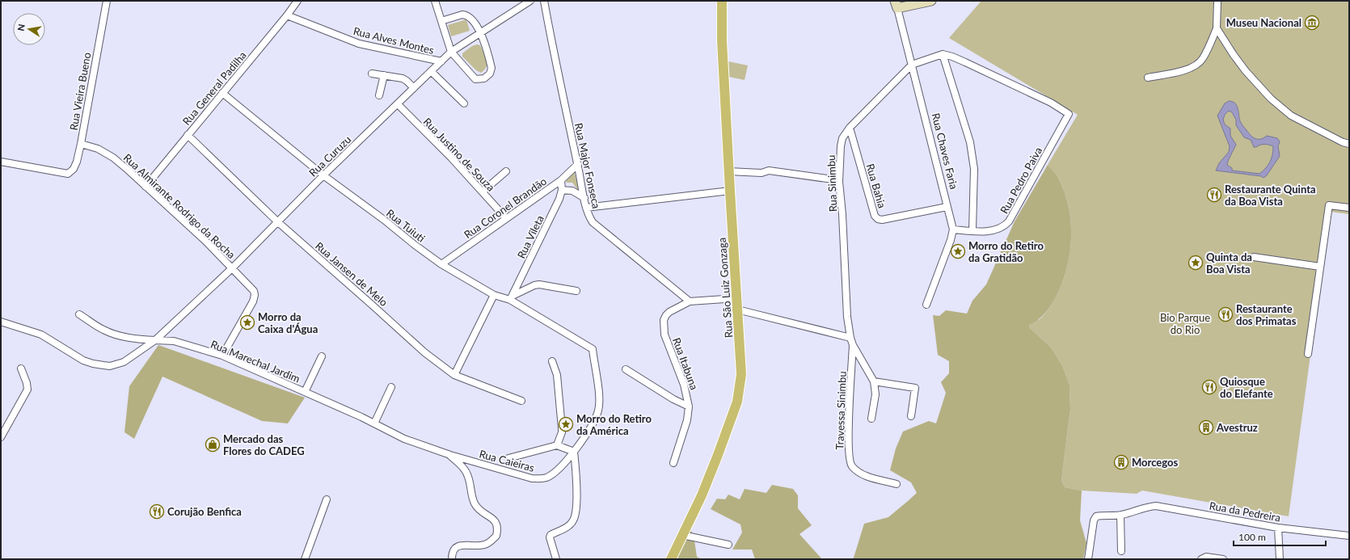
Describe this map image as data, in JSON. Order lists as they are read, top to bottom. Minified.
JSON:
{"streets":{"main road":["Rua São Luiz Gonzaga"],"street":["Rua Alves Montes","Rua General Padilha","Rua Vieira Bueno","Rua Chaves Faria","Rua Justino de Souza","Rua Curuzu","Rua Major Fonseca","Rua Pedro Paiva","Rua Sinimbu","Rua Bahia","Rua Almirante Rodrigo da Rocha","Rua Coronel Brandão","Rua Tuiuti","Rua Vileta","Rua Jansen de Melo","Rua Marechal Jardim","Rua Itabuna","Travessa Sinimbu","Rua Caieiras","Rua da Pedreira"]},"crossings":[["Rua Alves Montes","Rua General Padilha"],["Rua Alves Montes","Rua Curuzu"],["Rua General Padilha","Rua Almirante Rodrigo da Rocha"],["Rua General Padilha","Rua Tuiuti"],["Rua General Padilha","Rua Jansen de Melo"],["Rua Vieira Bueno","Rua Almirante Rodrigo da Rocha"],["Rua Chaves Faria","Rua Pedro Paiva"],["Rua Chaves Faria","Rua Sinimbu"],["Rua Chaves Faria","Rua Bahia"],["Rua Justino de Souza","Rua Curuzu"],["Rua Justino de Souza","Rua Coronel Brandão"],["Rua Curuzu","Rua Almirante Rodrigo da Rocha"],["Rua Curuzu","Rua Tuiuti"],["Rua Curuzu","Rua Jansen de Melo"],["Rua Curuzu","Rua Marechal Jardim"],["Rua Major Fonseca","Rua Coronel Brandão"],["Rua Major Fonseca","Rua Itabuna"],["Rua Pedro Paiva","Rua Sinimbu"],["Rua Sinimbu","Rua Bahia"],["Rua Sinimbu","Travessa Sinimbu"],["Rua Almirante Rodrigo da Rocha","Rua Marechal Jardim"],["Rua Coronel Brandão","Rua Tuiuti"],["Rua Coronel Brandão","Rua Vileta"],["Rua Tuiuti","Rua Vileta"],["Rua Tuiuti","Rua Caieiras"],["Rua Marechal Jardim","Rua Caieiras"]],"parks":["Bio Parque do Rio"],"places":{"museum":["Museu Nacional"],"restaurant":["Restaurante Quinta da Boa Vista","Restaurante dos Primatas","Quiosque do Elefante","Corujão Benfica"],"place":["Morro do Retiro da Gratidão","Quinta da Boa Vista","Morro da Caixa d'Água","Morro do Retiro da América"],"building":["Avestruz","Morcegos"],"shop":["Mercado das Flores do CADEG"]},"scale_bar":"100 m","north":"left"}
